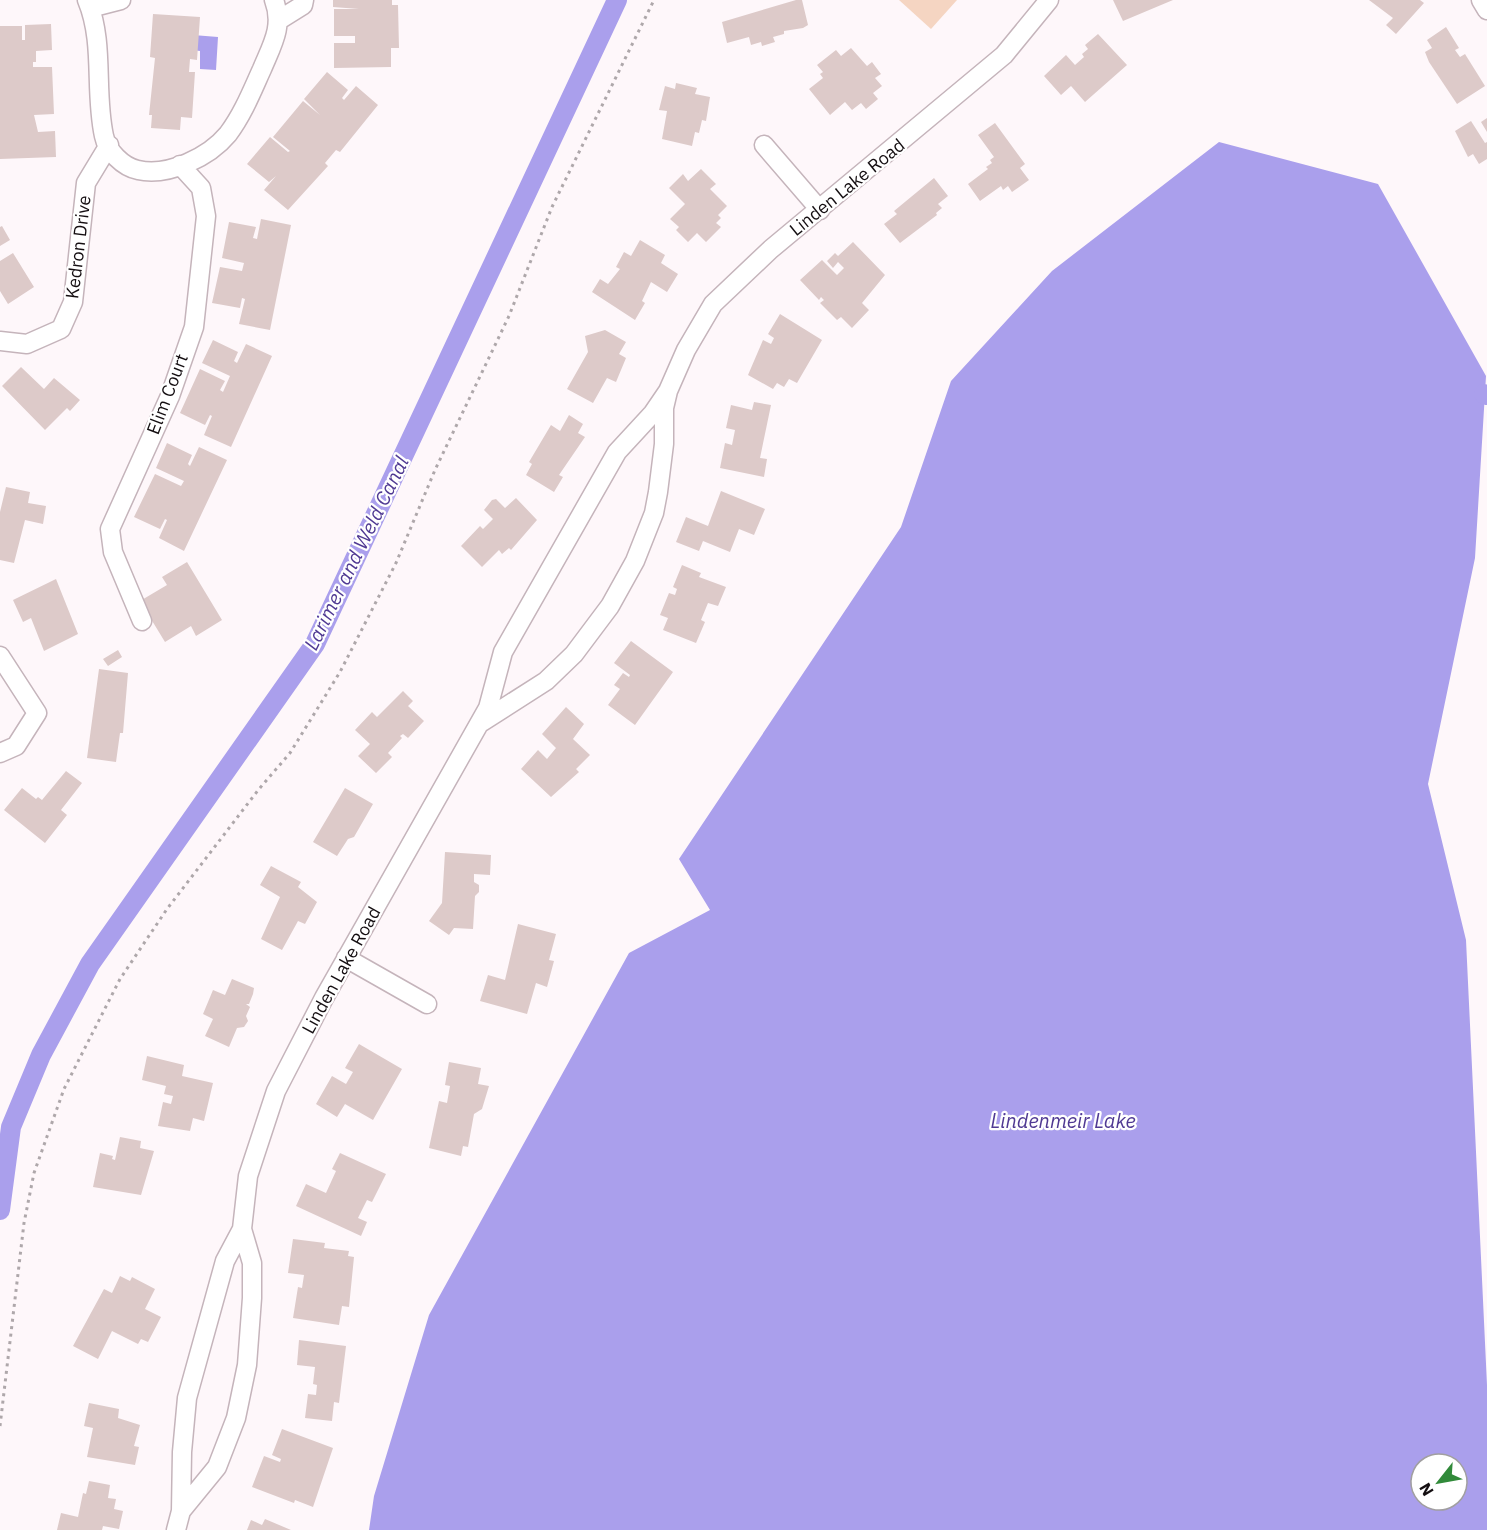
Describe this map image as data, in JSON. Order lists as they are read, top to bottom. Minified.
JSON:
{"streets":{"street":["Linden Lake Road","Kedron Drive","Elim Court"]},"water":["Larimer and Weld Canal","Lindenmeir Lake"],"north":"bottom left"}
